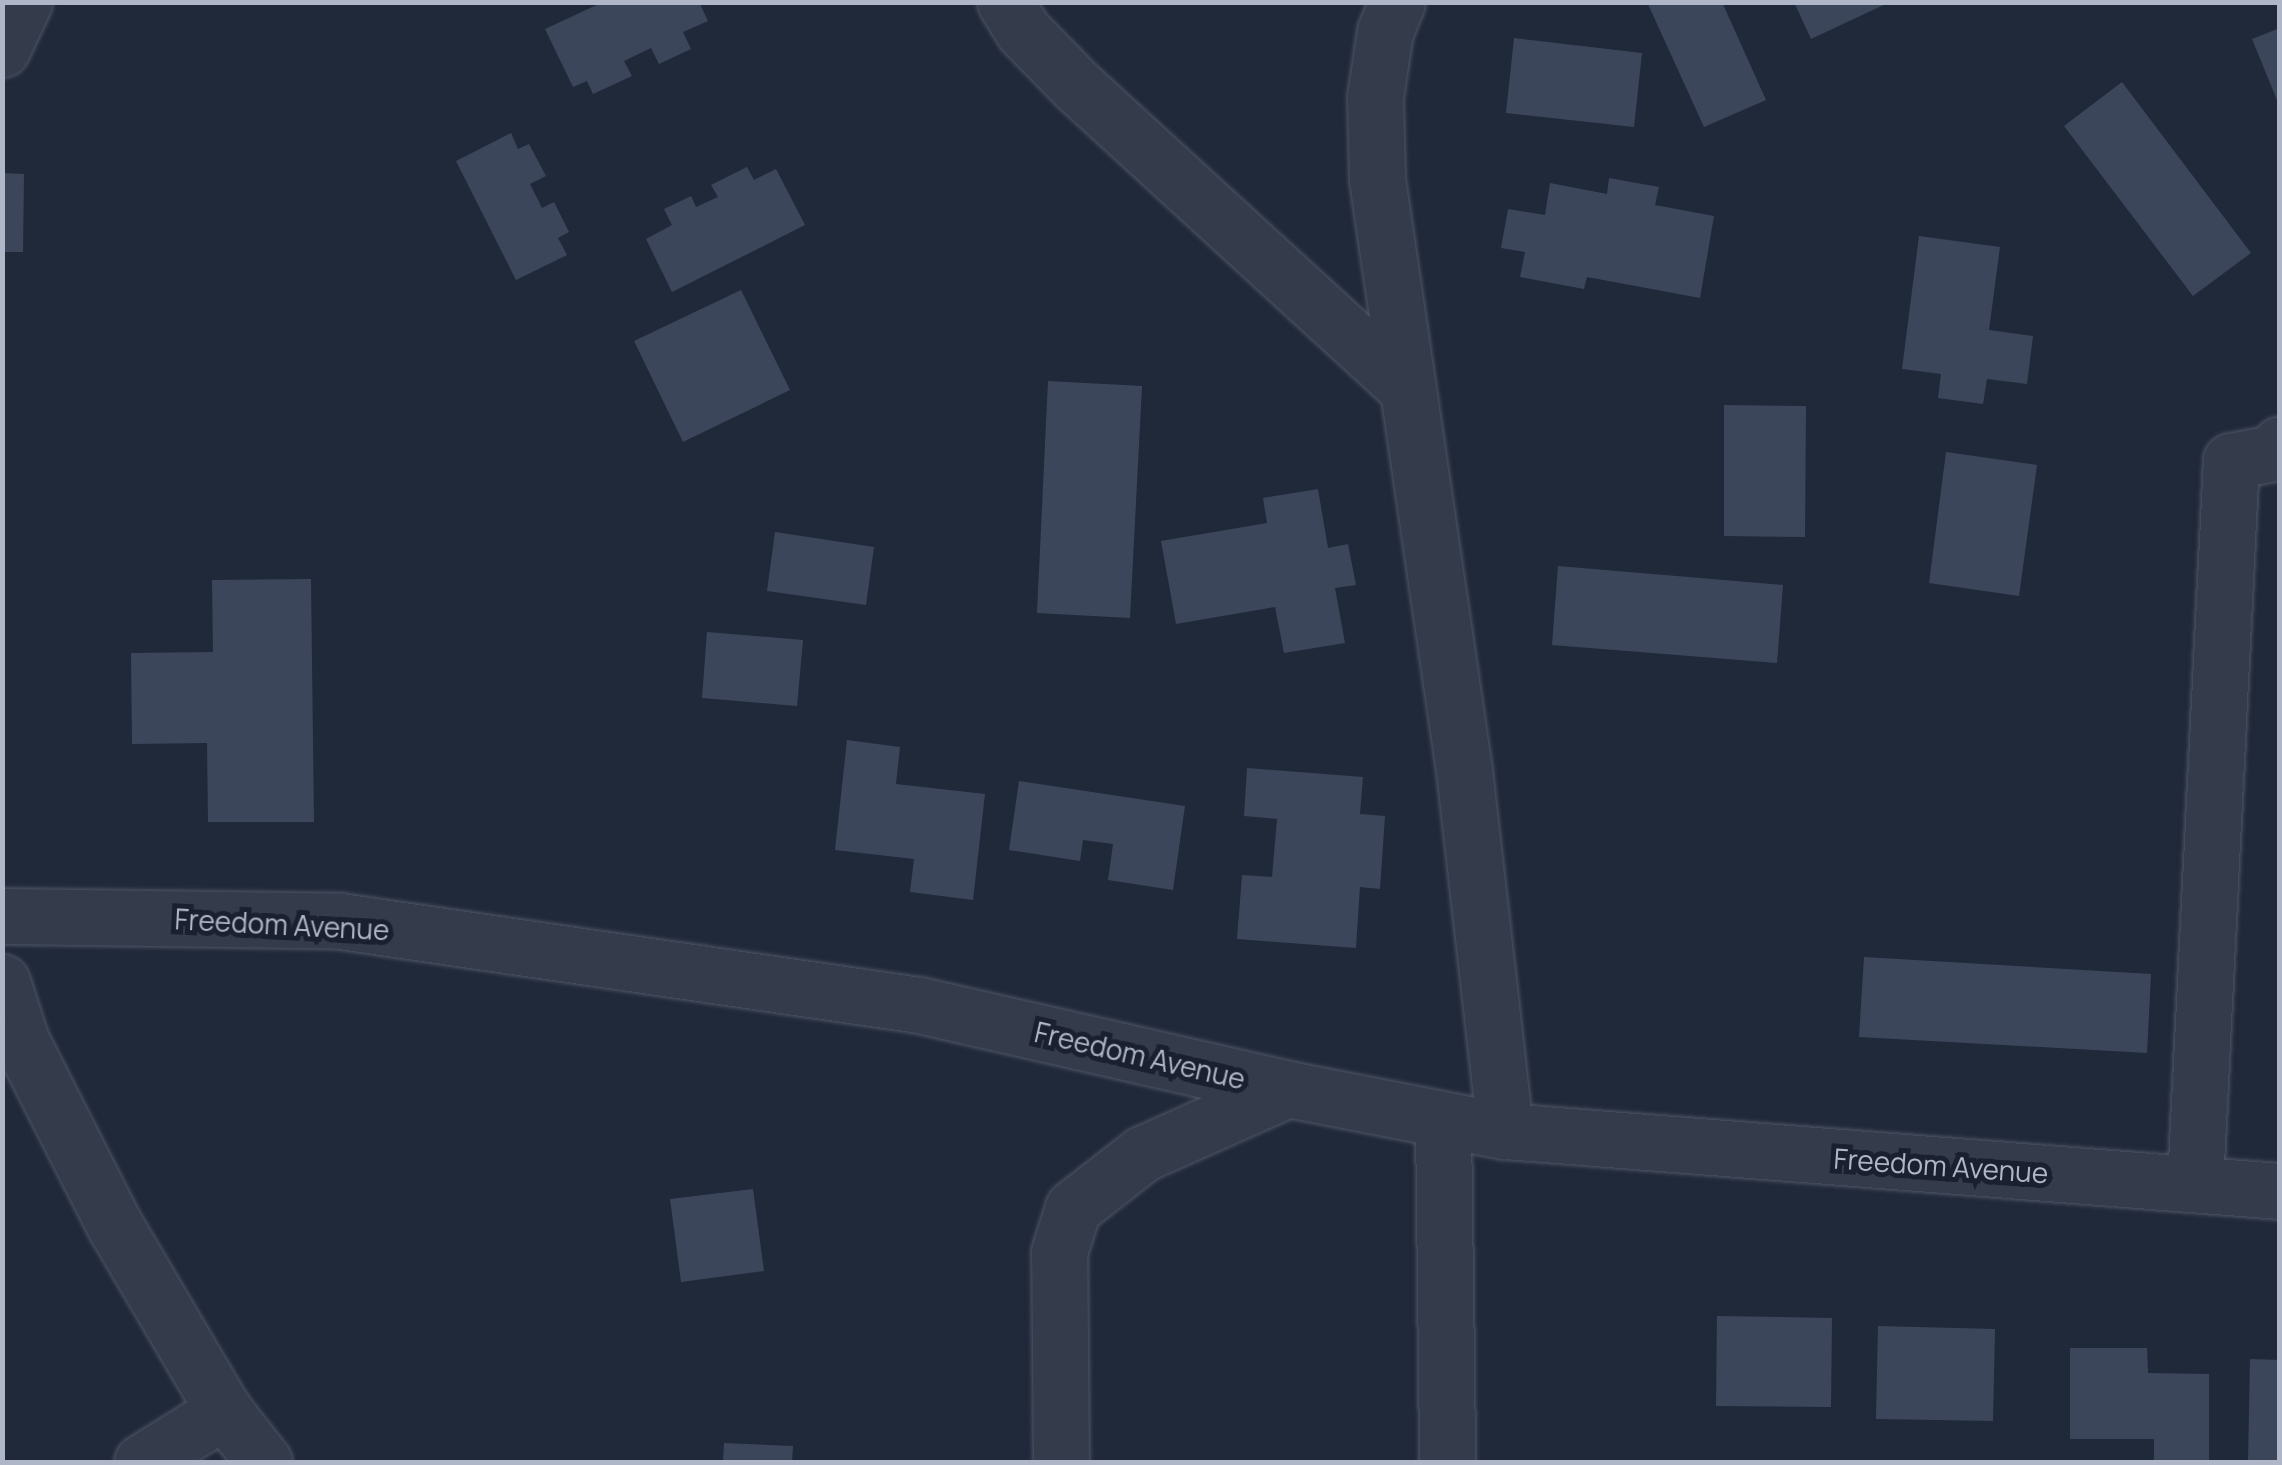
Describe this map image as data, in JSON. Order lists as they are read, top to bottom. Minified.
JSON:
{"streets":{"street":["Freedom Avenue"]}}
